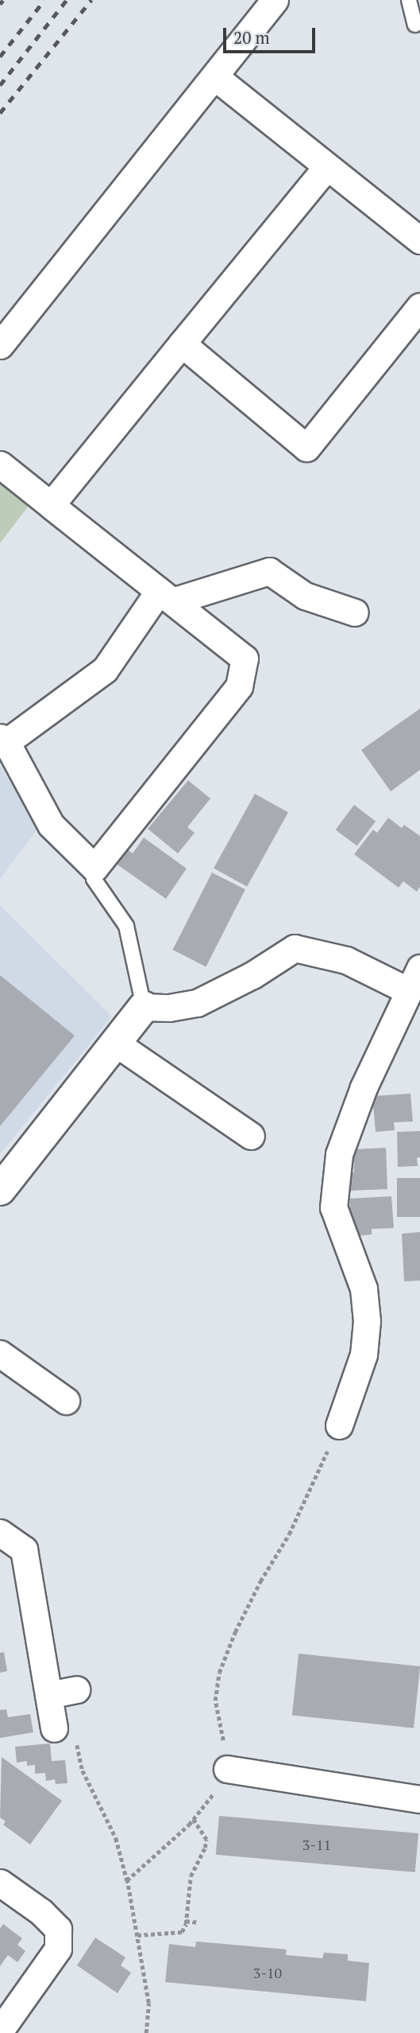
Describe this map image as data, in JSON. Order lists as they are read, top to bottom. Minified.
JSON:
{"house_numbers":["3-11","3-10"],"scale_bar":"20 m"}
